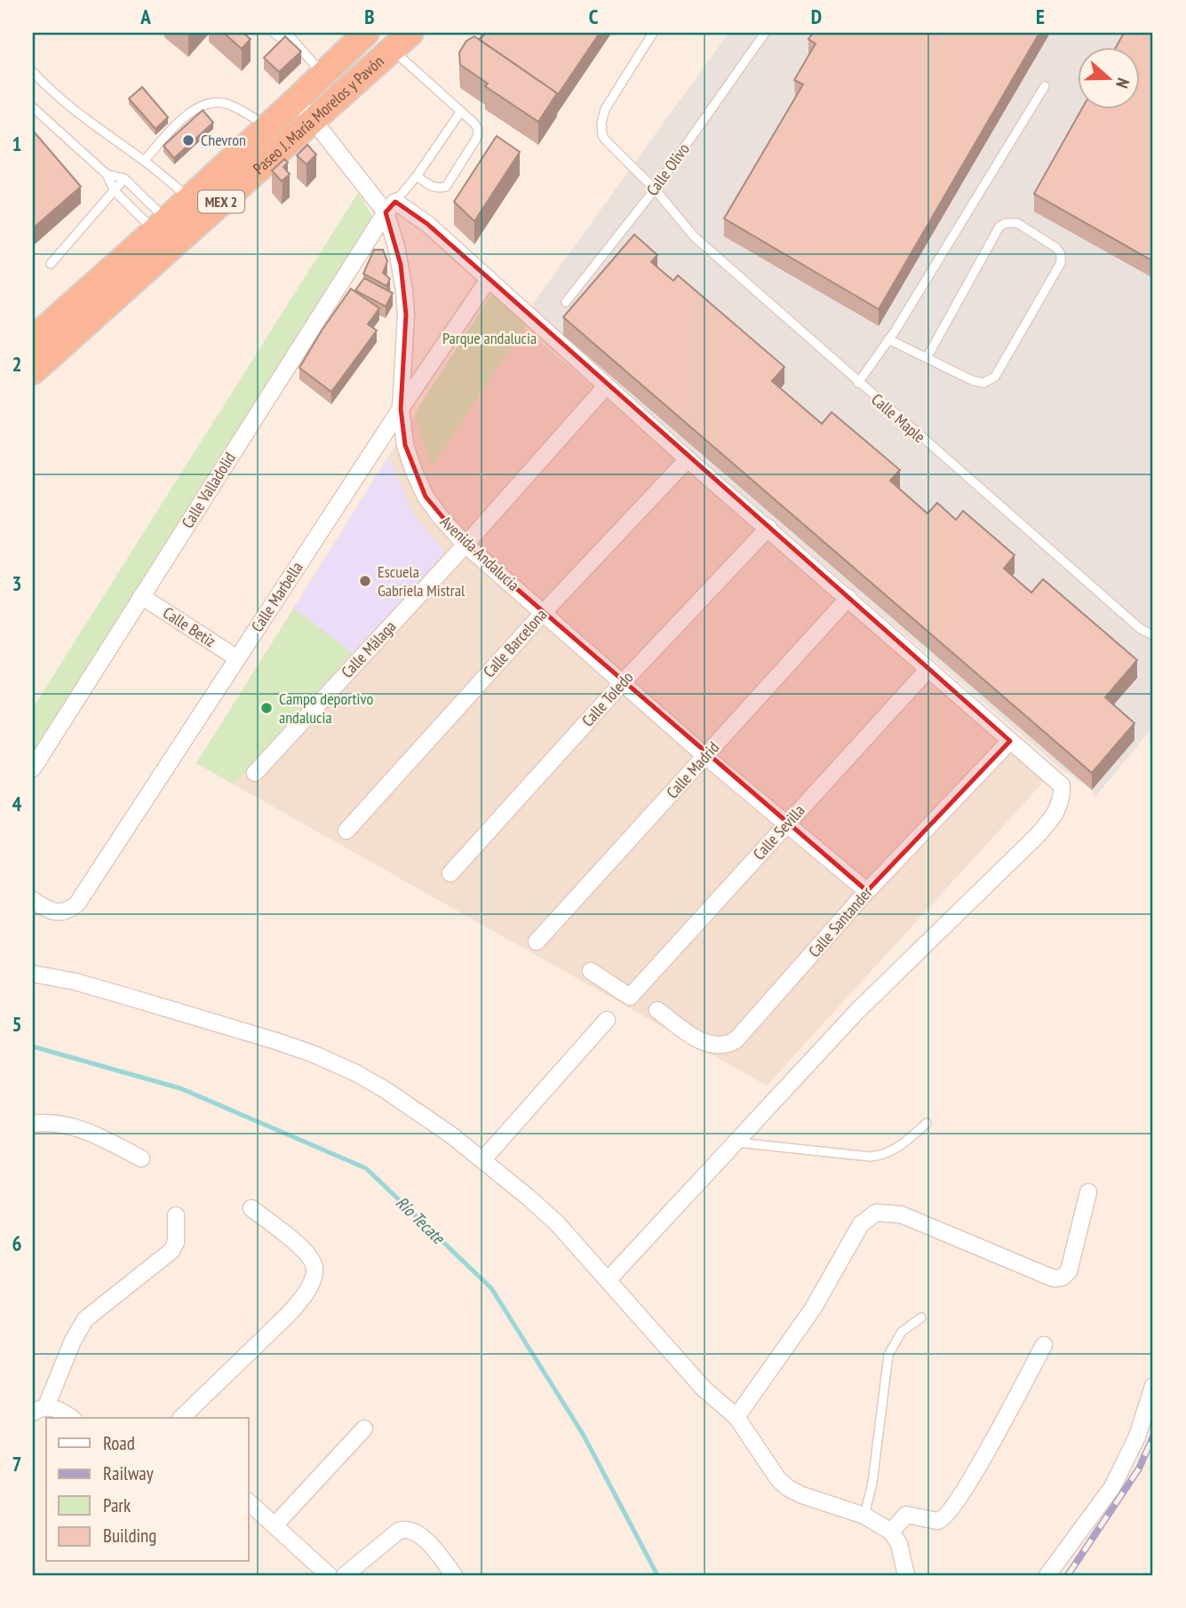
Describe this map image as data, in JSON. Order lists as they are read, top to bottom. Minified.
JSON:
{"streets":{"highway":["Paseo J. María Morelos y Pavón","MEX 2"],"street":["Calle Valladolid","Avenida Andalucia","Calle Marbella","Calle Betiz","Calle Barcelona","Calle Málaga","Calle Toledo","Calle Madrid","Calle Sevilla","Calle Santander"],"lane":["Calle Olivo","Calle Maple"]},"crossings":[["Paseo J. María Morelos y Pavón","Avenida Andalucia"],["Calle Olivo","Calle Maple"],["Calle Valladolid","Avenida Andalucia"],["Calle Valladolid","Calle Betiz"],["Avenida Andalucia","Calle Marbella"],["Avenida Andalucia","Calle Barcelona"],["Avenida Andalucia","Calle Málaga"],["Avenida Andalucia","Calle Toledo"],["Avenida Andalucia","Calle Madrid"],["Avenida Andalucia","Calle Sevilla"],["Avenida Andalucia","Calle Santander"],["Calle Marbella","Calle Betiz"]],"water":["Río Tecate"],"parks":["Parque andalucia"],"places":["Chevron","Escuela Gabriela Mistral","Campo deportivo andalucia"],"legend":["Road","Railway","Park","Building"],"north":"right","grid":{"columns":["A","B","C","D","E"],"rows":["1","2","3","4","5","6","7"]}}
